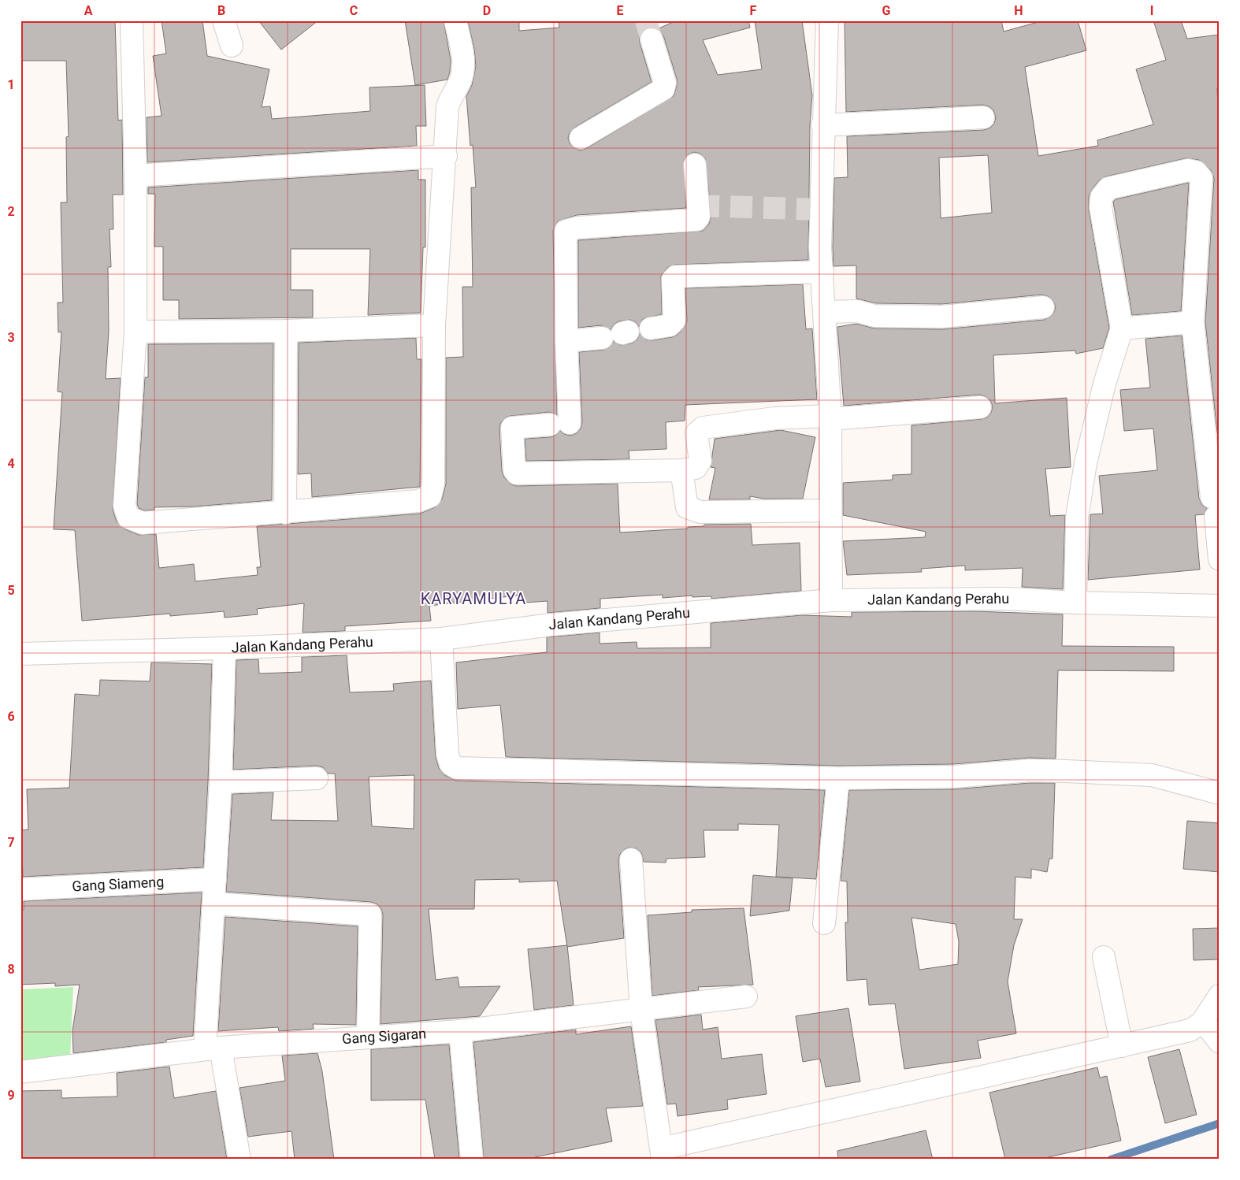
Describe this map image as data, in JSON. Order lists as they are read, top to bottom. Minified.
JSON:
{"streets":{"street":["Jalan Kandang Perahu","Gang Siameng","Gang Sigaran"]},"districts":["KARYAMULYA"],"grid":{"columns":["A","B","C","D","E","F","G","H","I"],"rows":["1","2","3","4","5","6","7","8","9"]}}
